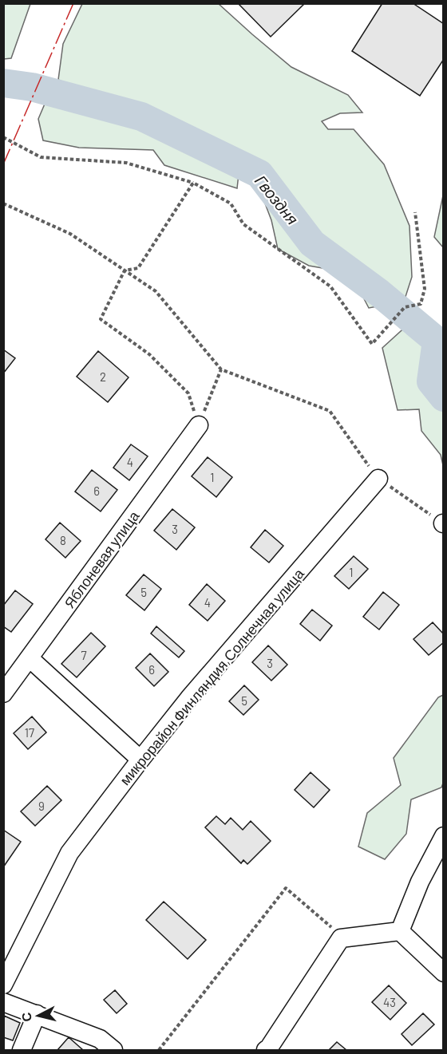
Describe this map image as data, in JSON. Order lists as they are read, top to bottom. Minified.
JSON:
{"streets":{"street":["Яблоневая улица","микрорайон Финляндия,Солнечная улица"]},"water":["Гвоздня"],"house_numbers":["2","4","1","6","3","8","1","5","4","7","3","6","5","17","9","43"],"north":"left"}
